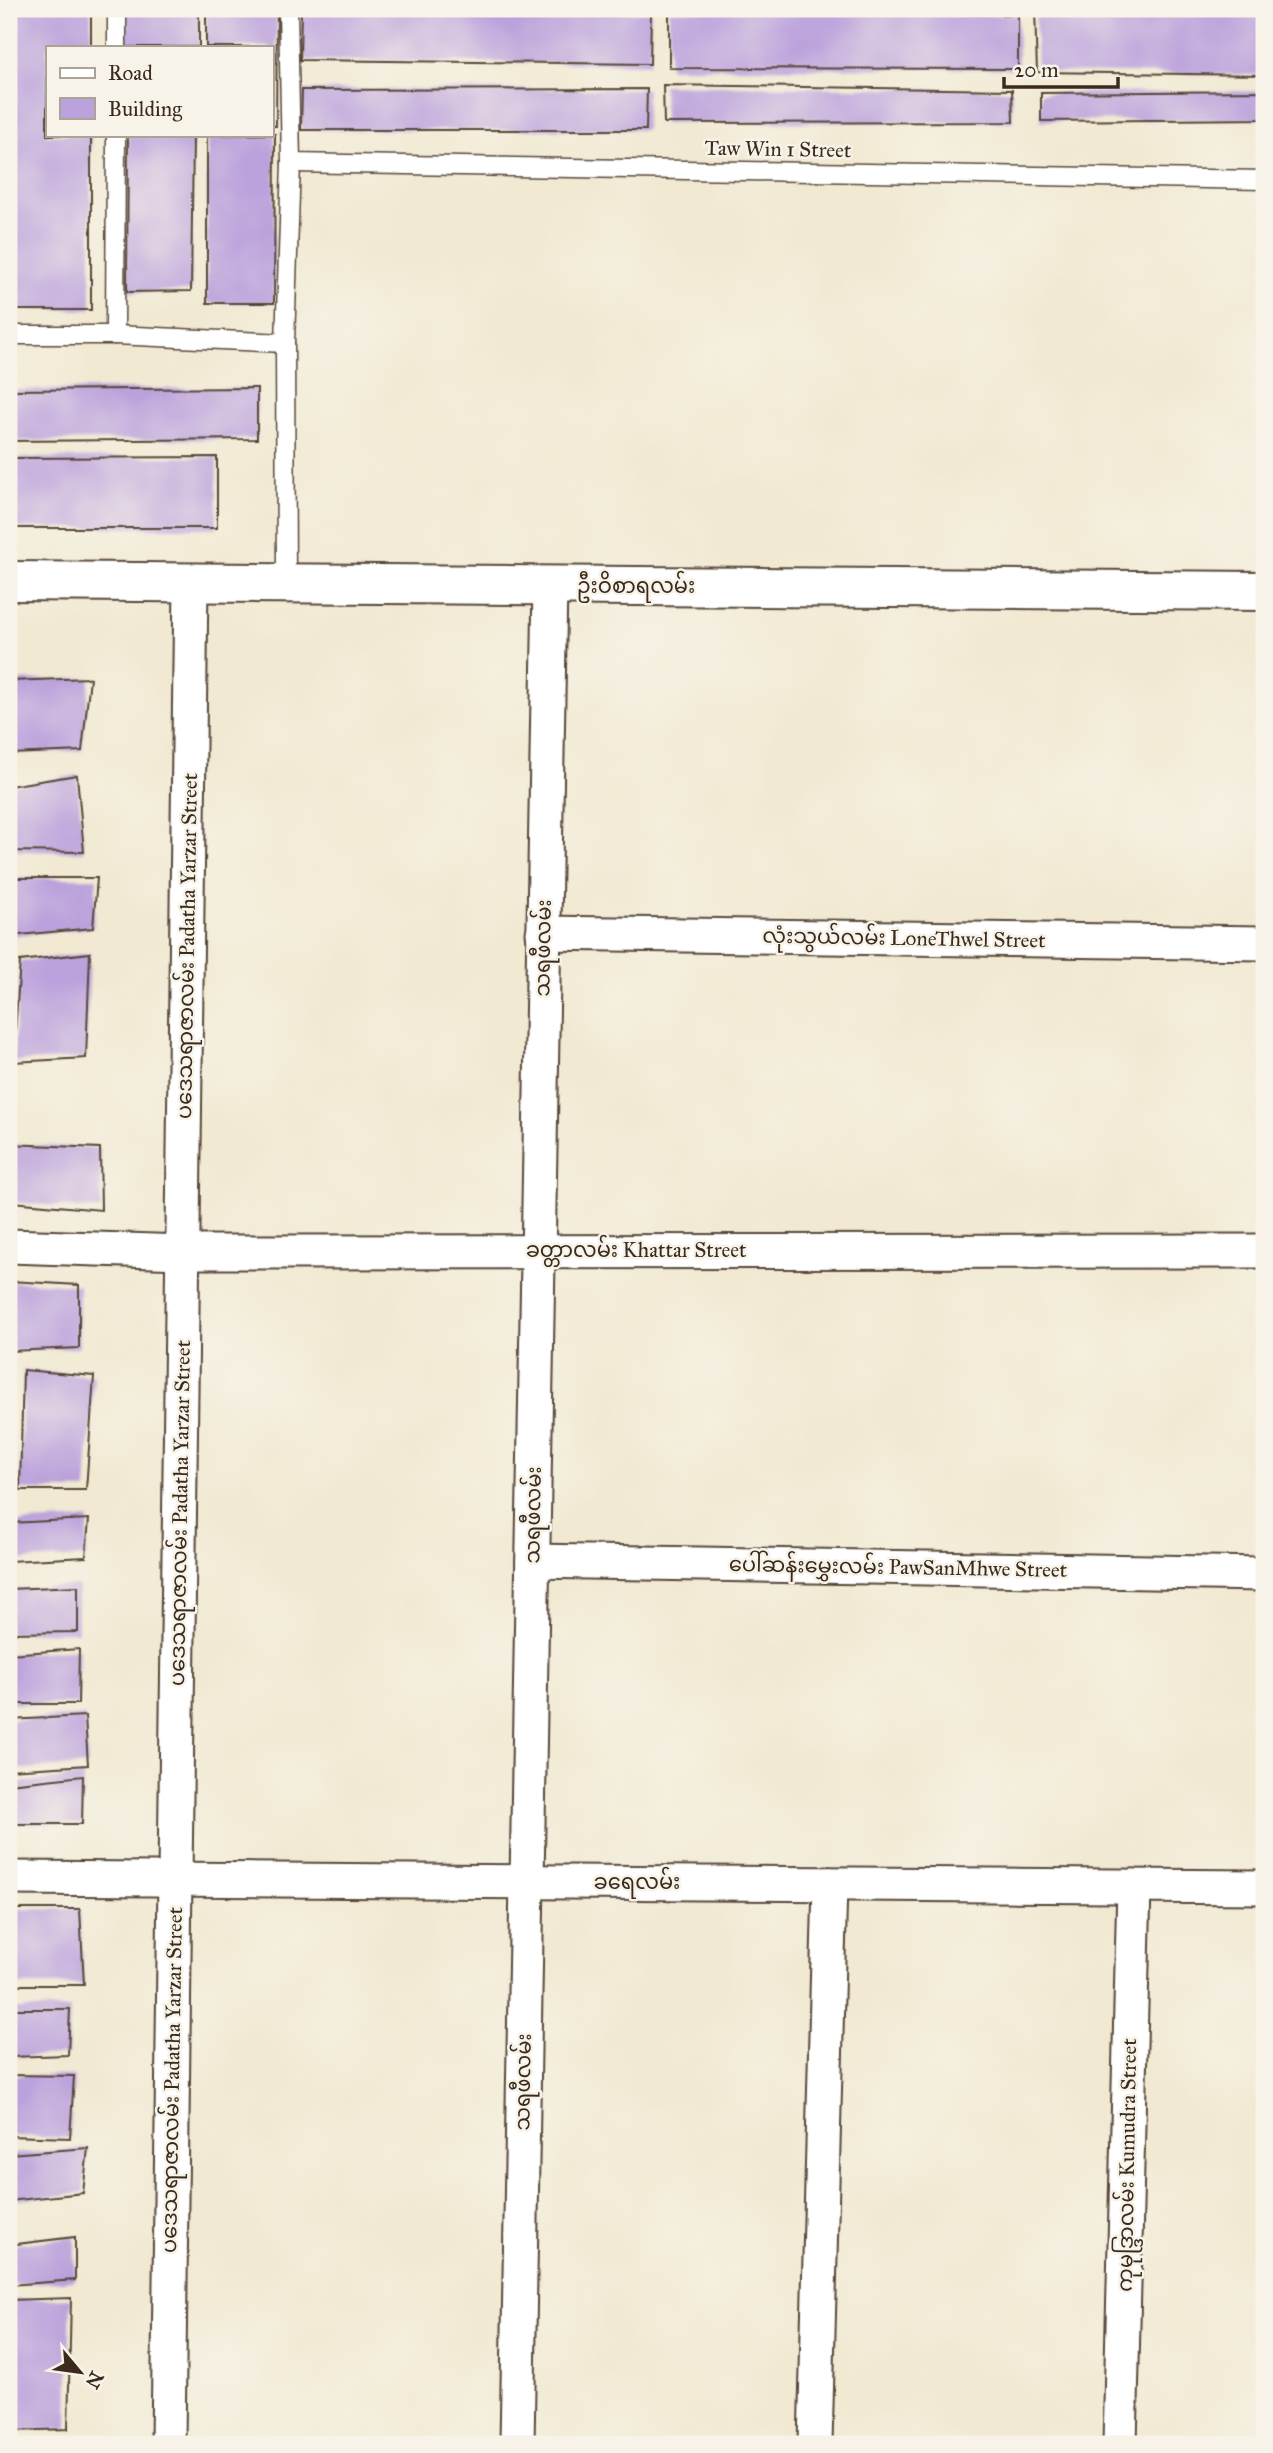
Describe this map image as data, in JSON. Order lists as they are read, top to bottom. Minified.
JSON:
{"streets":{"main road":["ဦးဝိစာရလမ်း"],"street":["လုံးသွယ်လမ်း LoneThwel Street","ပဒေသရာဇာလမ်း Padatha Yarzar Street","သရဖီလမ်း","ခတ္တာလမ်း Khattar Street","ပေါ်ဆန်းမွှေးလမ်း PawSanMhwe Street","ခရေလမ်း","ကုမုဒ္ဒြာလမ်း Kumudra Street"],"lane":["Taw Win 1 Street"]},"crossings":[["ဦးဝိစာရလမ်း","ပဒေသရာဇာလမ်း Padatha Yarzar Street"],["ဦးဝိစာရလမ်း","သရဖီလမ်း"],["လုံးသွယ်လမ်း LoneThwel Street","သရဖီလမ်း"],["ပဒေသရာဇာလမ်း Padatha Yarzar Street","ခတ္တာလမ်း Khattar Street"],["ပဒေသရာဇာလမ်း Padatha Yarzar Street","ခရေလမ်း"],["သရဖီလမ်း","ခတ္တာလမ်း Khattar Street"],["သရဖီလမ်း","ပေါ်ဆန်းမွှေးလမ်း PawSanMhwe Street"],["သရဖီလမ်း","ခရေလမ်း"],["ခရေလမ်း","ကုမုဒ္ဒြာလမ်း Kumudra Street"]],"legend":["Road","Building"],"scale_bar":"20 m","north":"bottom right"}
